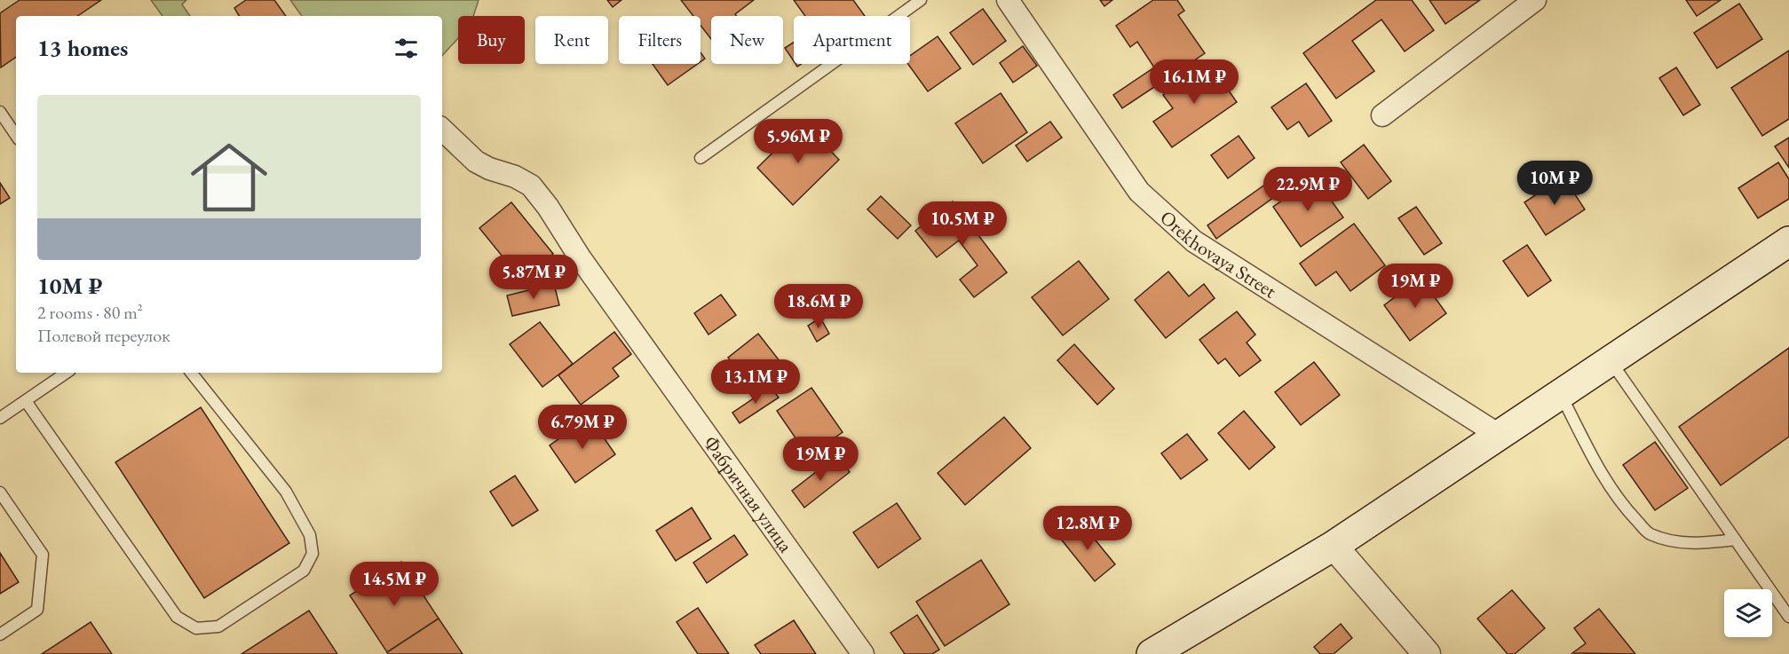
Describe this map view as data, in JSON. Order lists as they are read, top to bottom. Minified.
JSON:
{"streets":{"street":["Orekhovaya Street","Фабричная улица"]},"page":{"chip":["Buy","Rent","Filters","New","Apartment"],"heading":"13 homes","price":["16.1M ₽","5.96M ₽","10M ₽","22.9M ₽","10.5M ₽","5.87M ₽","19M ₽","18.6M ₽","13.1M ₽","6.79M ₽","19M ₽","12.8M ₽","14.5M ₽"],"list":[{"name":"10M ₽","note":"2 rooms · 80 m² · Полевой переулок"}]}}
